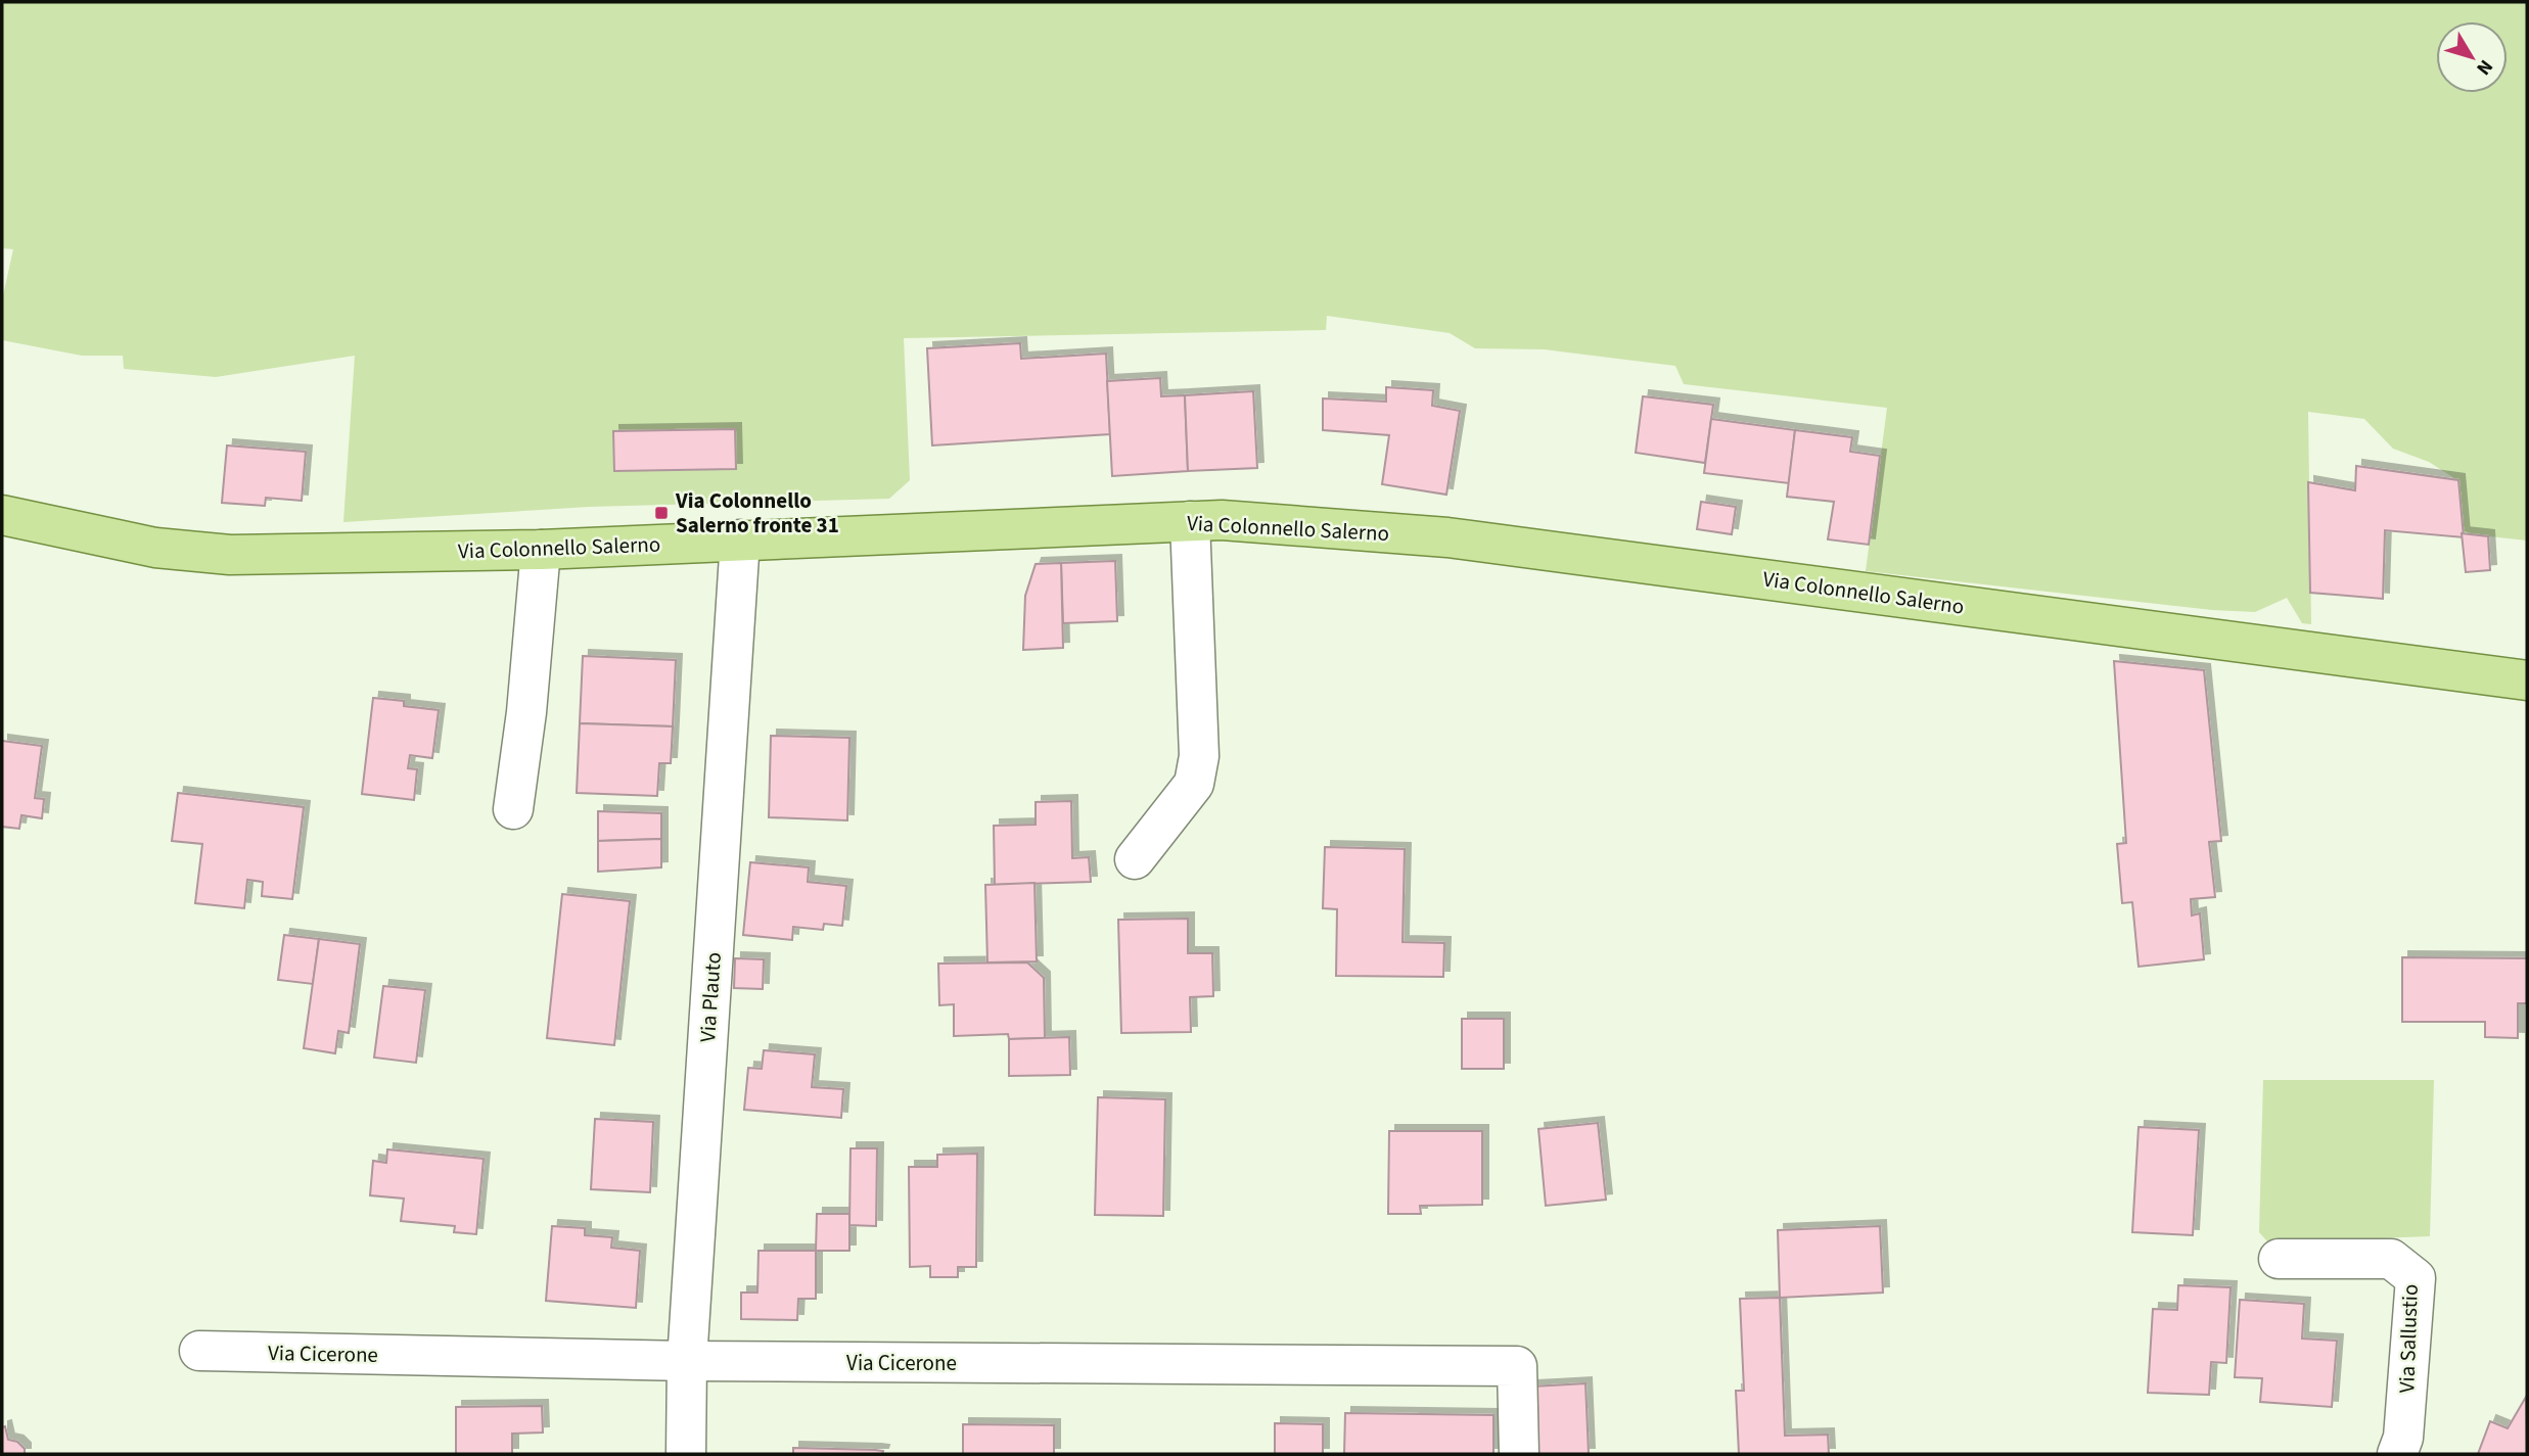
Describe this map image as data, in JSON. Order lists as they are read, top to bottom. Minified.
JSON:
{"streets":{"main road":["Via Colonnello Salerno"],"street":["Via Plauto","Via Sallustio","Via Cicerone"]},"crossings":[["Via Colonnello Salerno","Via Plauto"],["Via Plauto","Via Cicerone"]],"places":{"transit":["Via Colonnello Salerno fronte 31"]},"north":"bottom right"}
